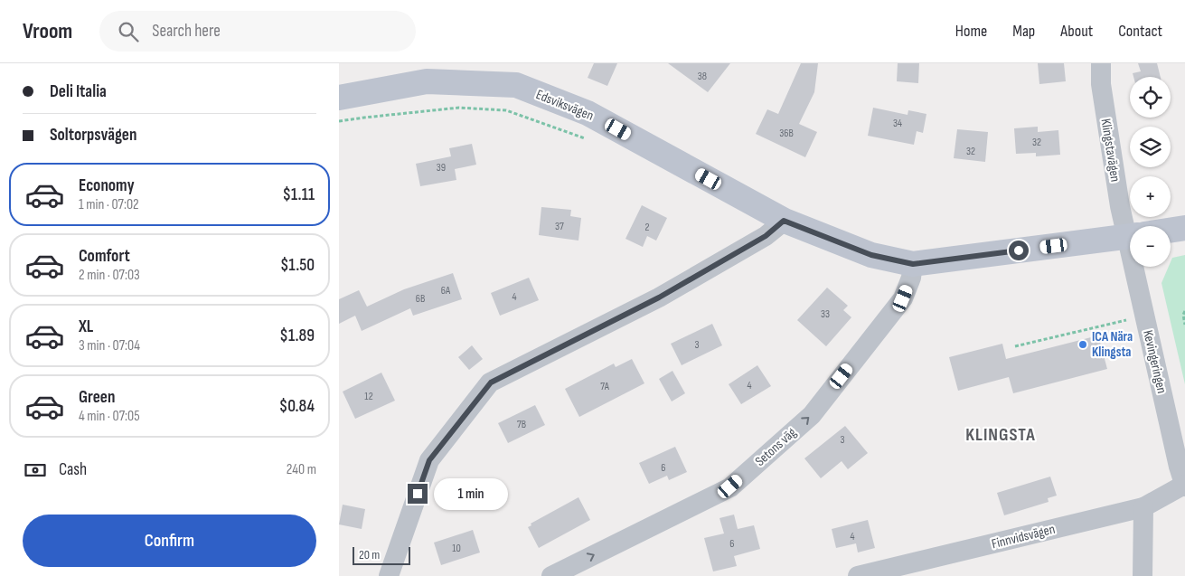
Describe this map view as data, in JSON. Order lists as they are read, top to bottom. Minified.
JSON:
{"streets":{"street":["Edsviksvägen","Klingstavägen","Kevingeringen","Setons väg","Finnvidsvägen"]},"crossings":[["Edsviksvägen","Setons väg"],["Kevingeringen","Finnvidsvägen"]],"one_way":["Setons väg"],"districts":["KLINGSTA"],"places":["ICA Nära Klingsta"],"house_numbers":["38","34","36B","32","32","39","37","2","6A","4","6B","33","3","4","7A","12","7B","3","6","4","6","10"],"scale_bar":"20 m","page":{"header":"Vroom","search":"Search here","nav":["Home","Map","About","Contact"],"banner":["Deli Italia","Soltorpsvägen"],"map_buttons":["+","−"],"list":[{"name":"Economy","note":"1 min · 07:02","value":"$1.11"},{"name":"Comfort","note":"2 min · 07:03","value":"$1.50"},{"name":"XL","note":"3 min · 07:04","value":"$1.89"},{"name":"Green","note":"4 min · 07:05","value":"$0.84"}],"pay":["Cash","240 m"],"bubble":"1 min","buttons":"Confirm","scale":"20 m"}}
